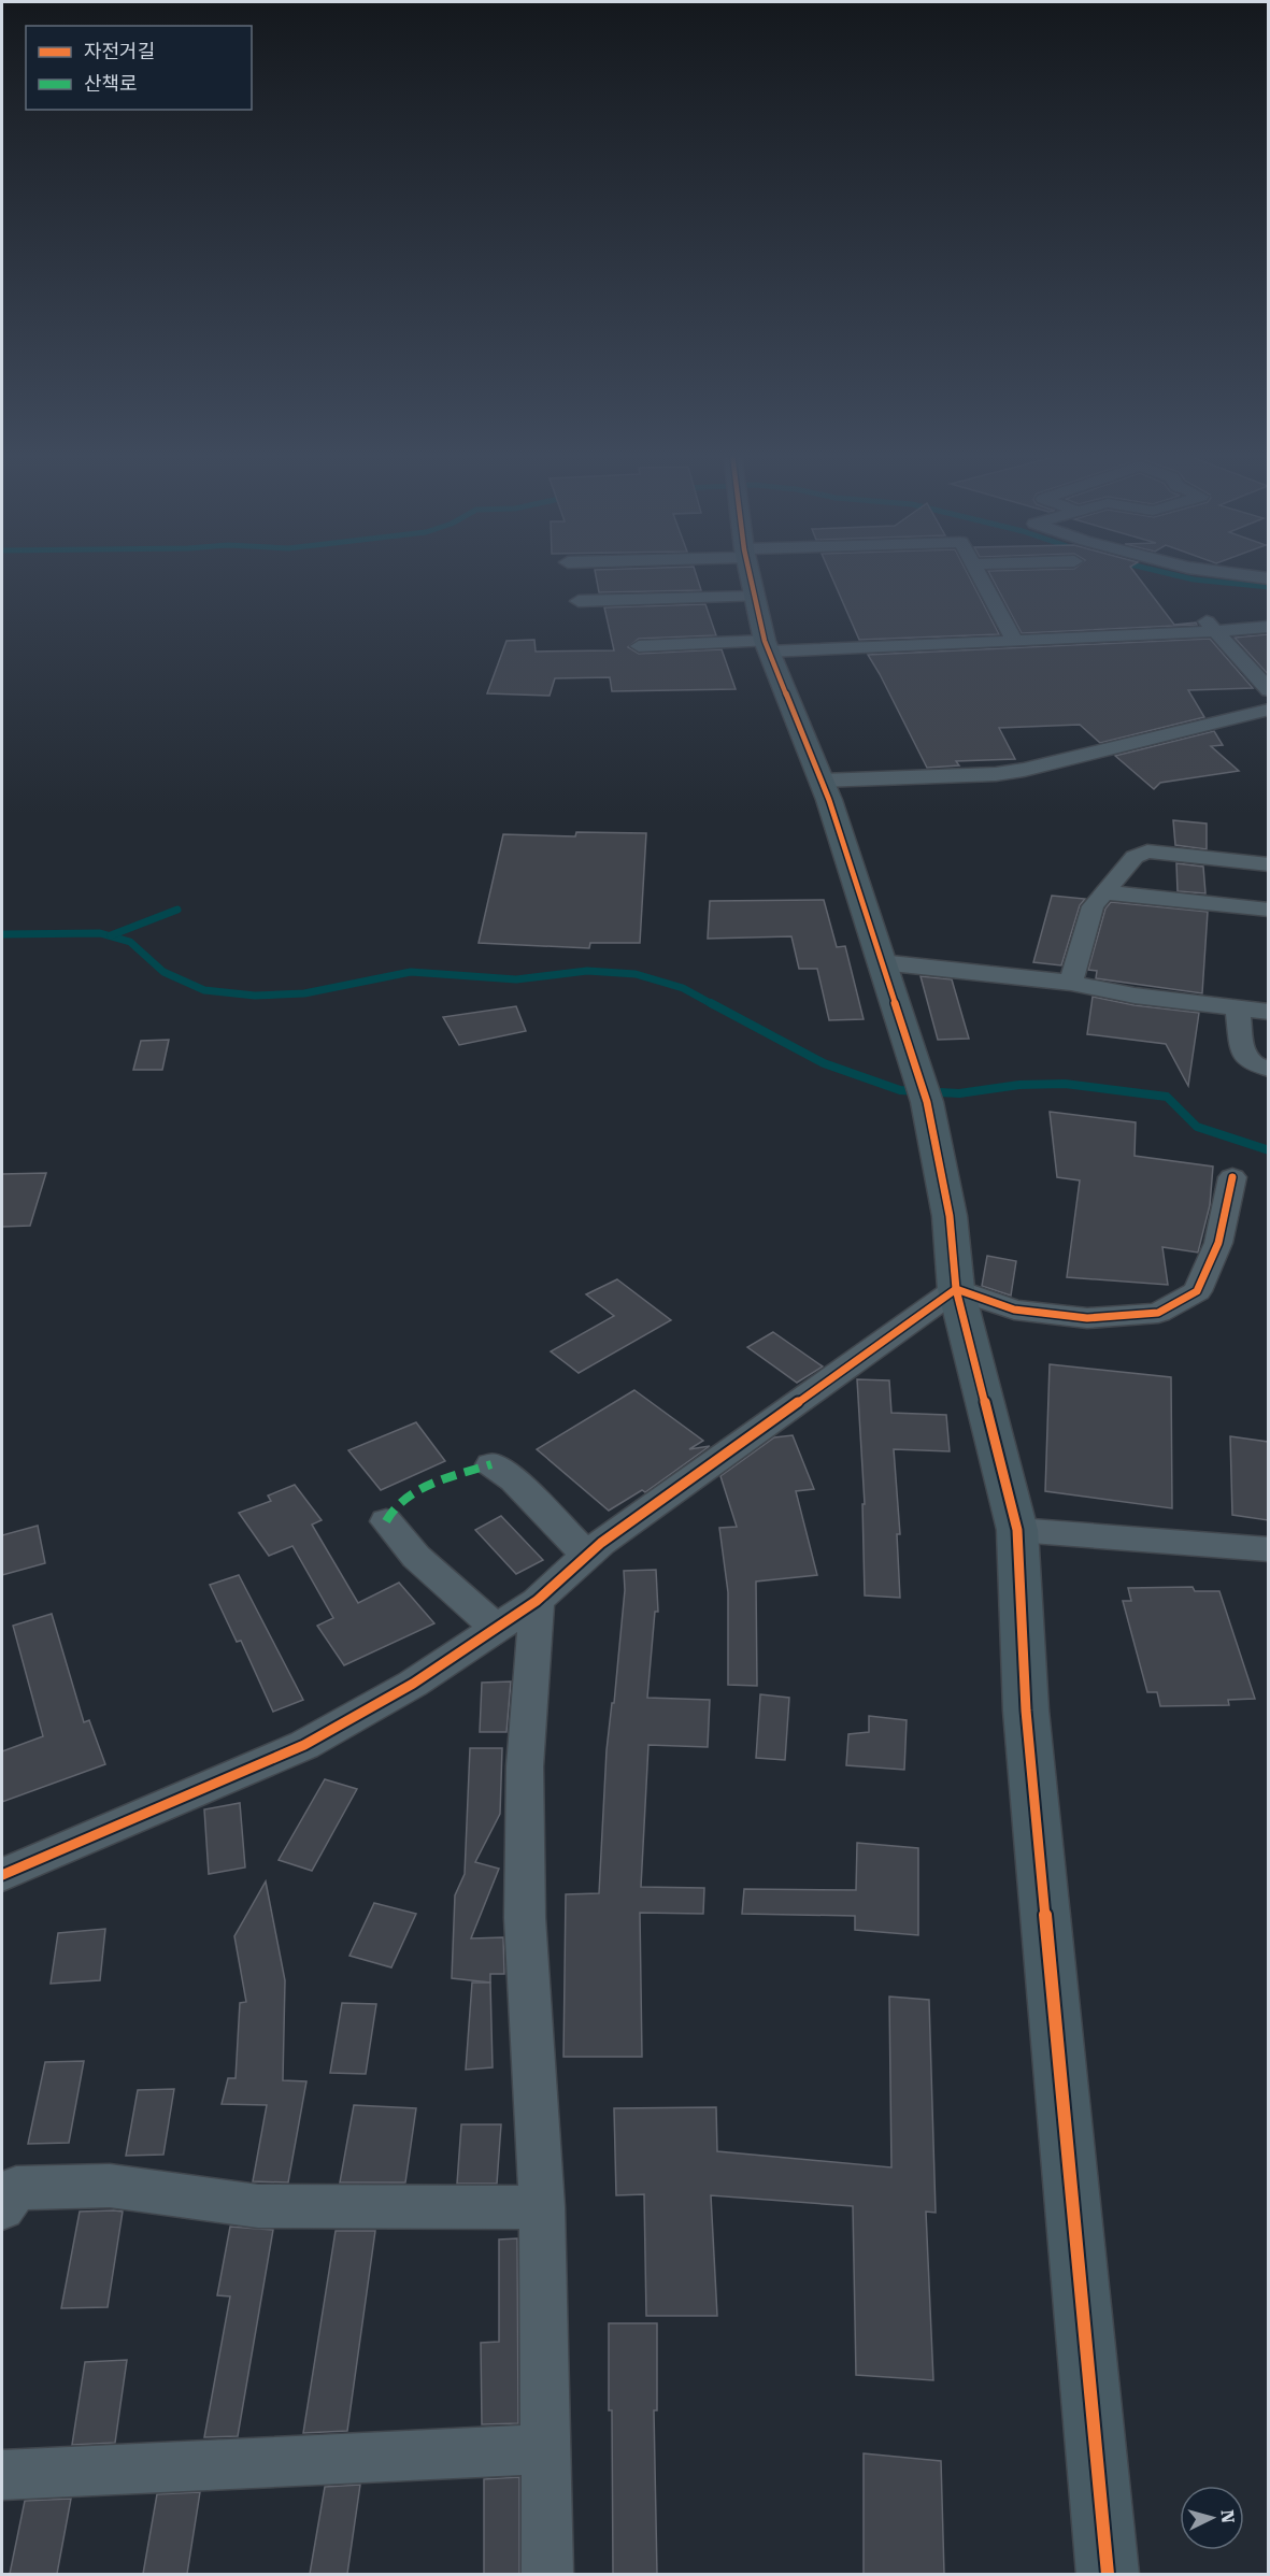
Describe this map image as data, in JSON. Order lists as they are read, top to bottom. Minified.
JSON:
{"legend":["자전거길","산책로"],"north":"right"}
